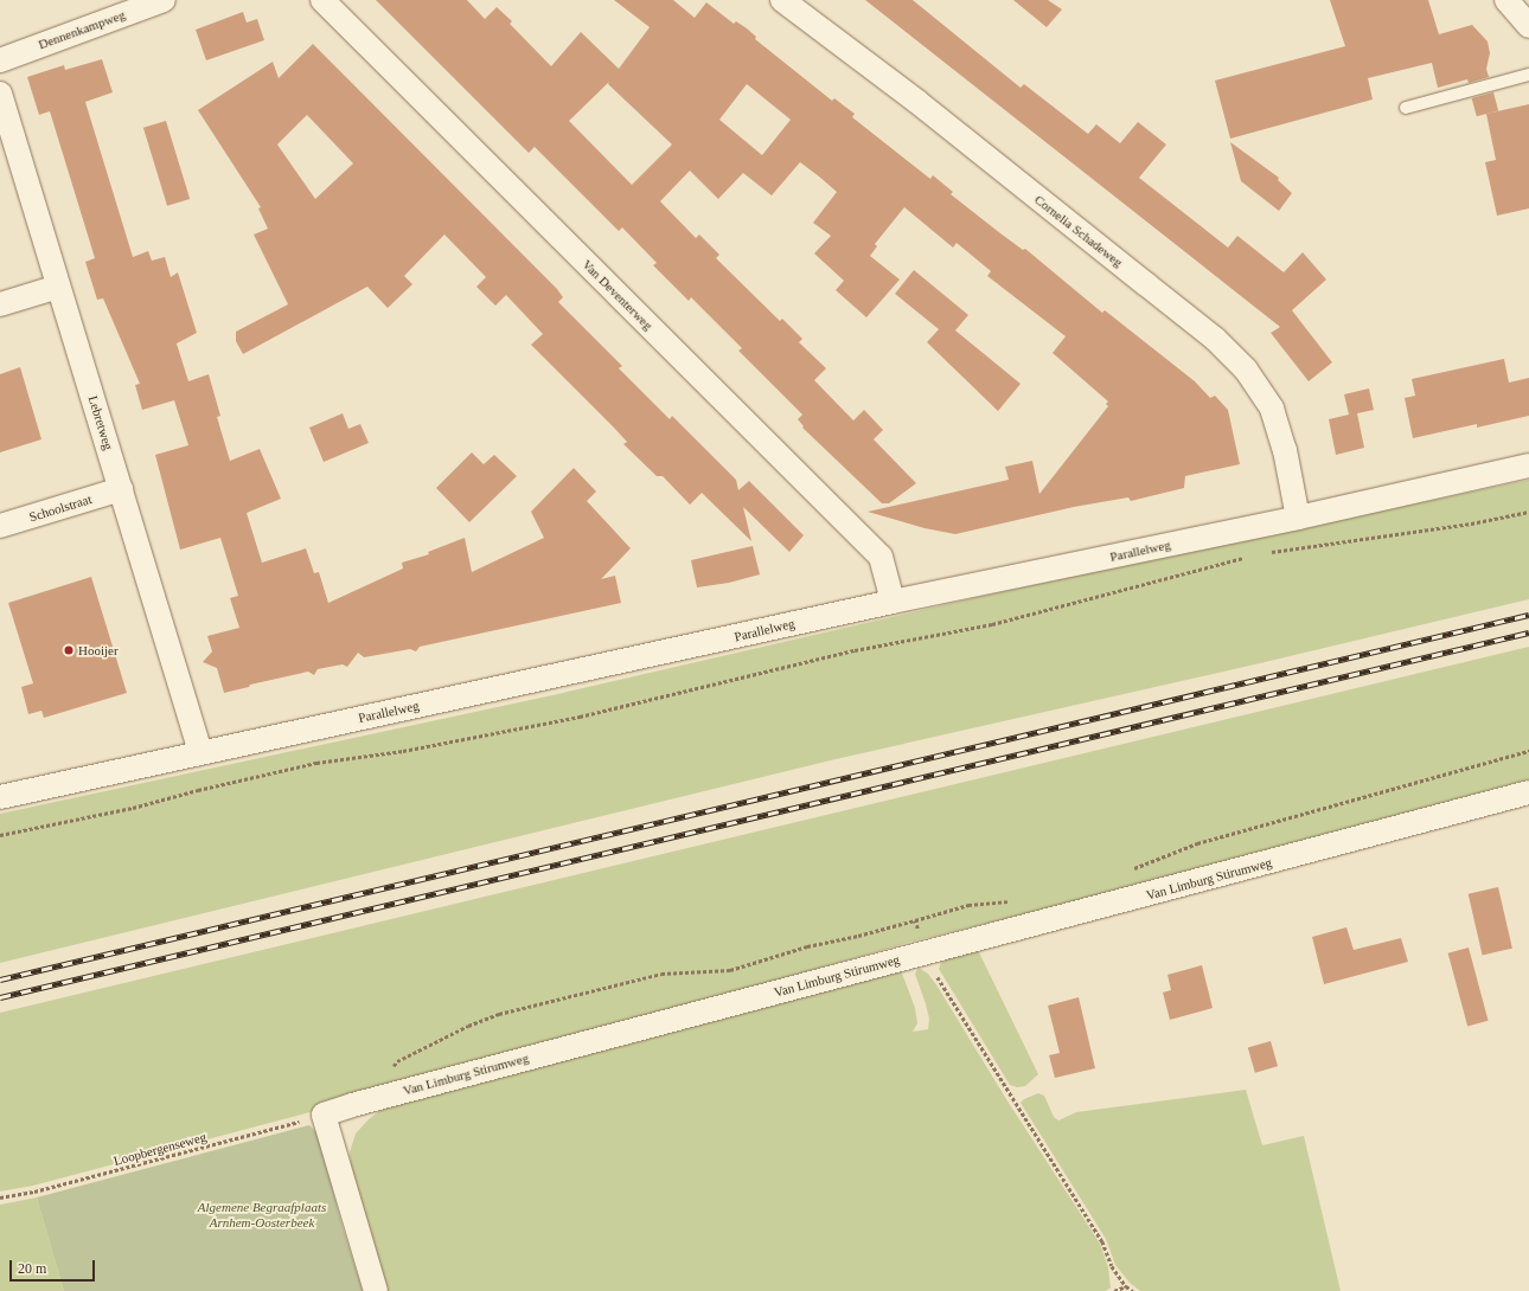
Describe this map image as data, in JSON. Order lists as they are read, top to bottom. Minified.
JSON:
{"streets":{"street":["Dennenkampweg","Cornelia Schadeweg","Van Deventerweg","Lebretweg","Schoolstraat","Parallelweg","Van Limburg Stirumweg"],"path":["Loopbergenseweg"]},"crossings":[["Cornelia Schadeweg","Parallelweg"],["Van Deventerweg","Parallelweg"],["Lebretweg","Schoolstraat"],["Lebretweg","Parallelweg"],["Van Limburg Stirumweg","Loopbergenseweg"]],"parks":["Algemene Begraafplaats Arnhem-Oosterbeek"],"places":["Hooijer"],"scale_bar":"20 m"}
